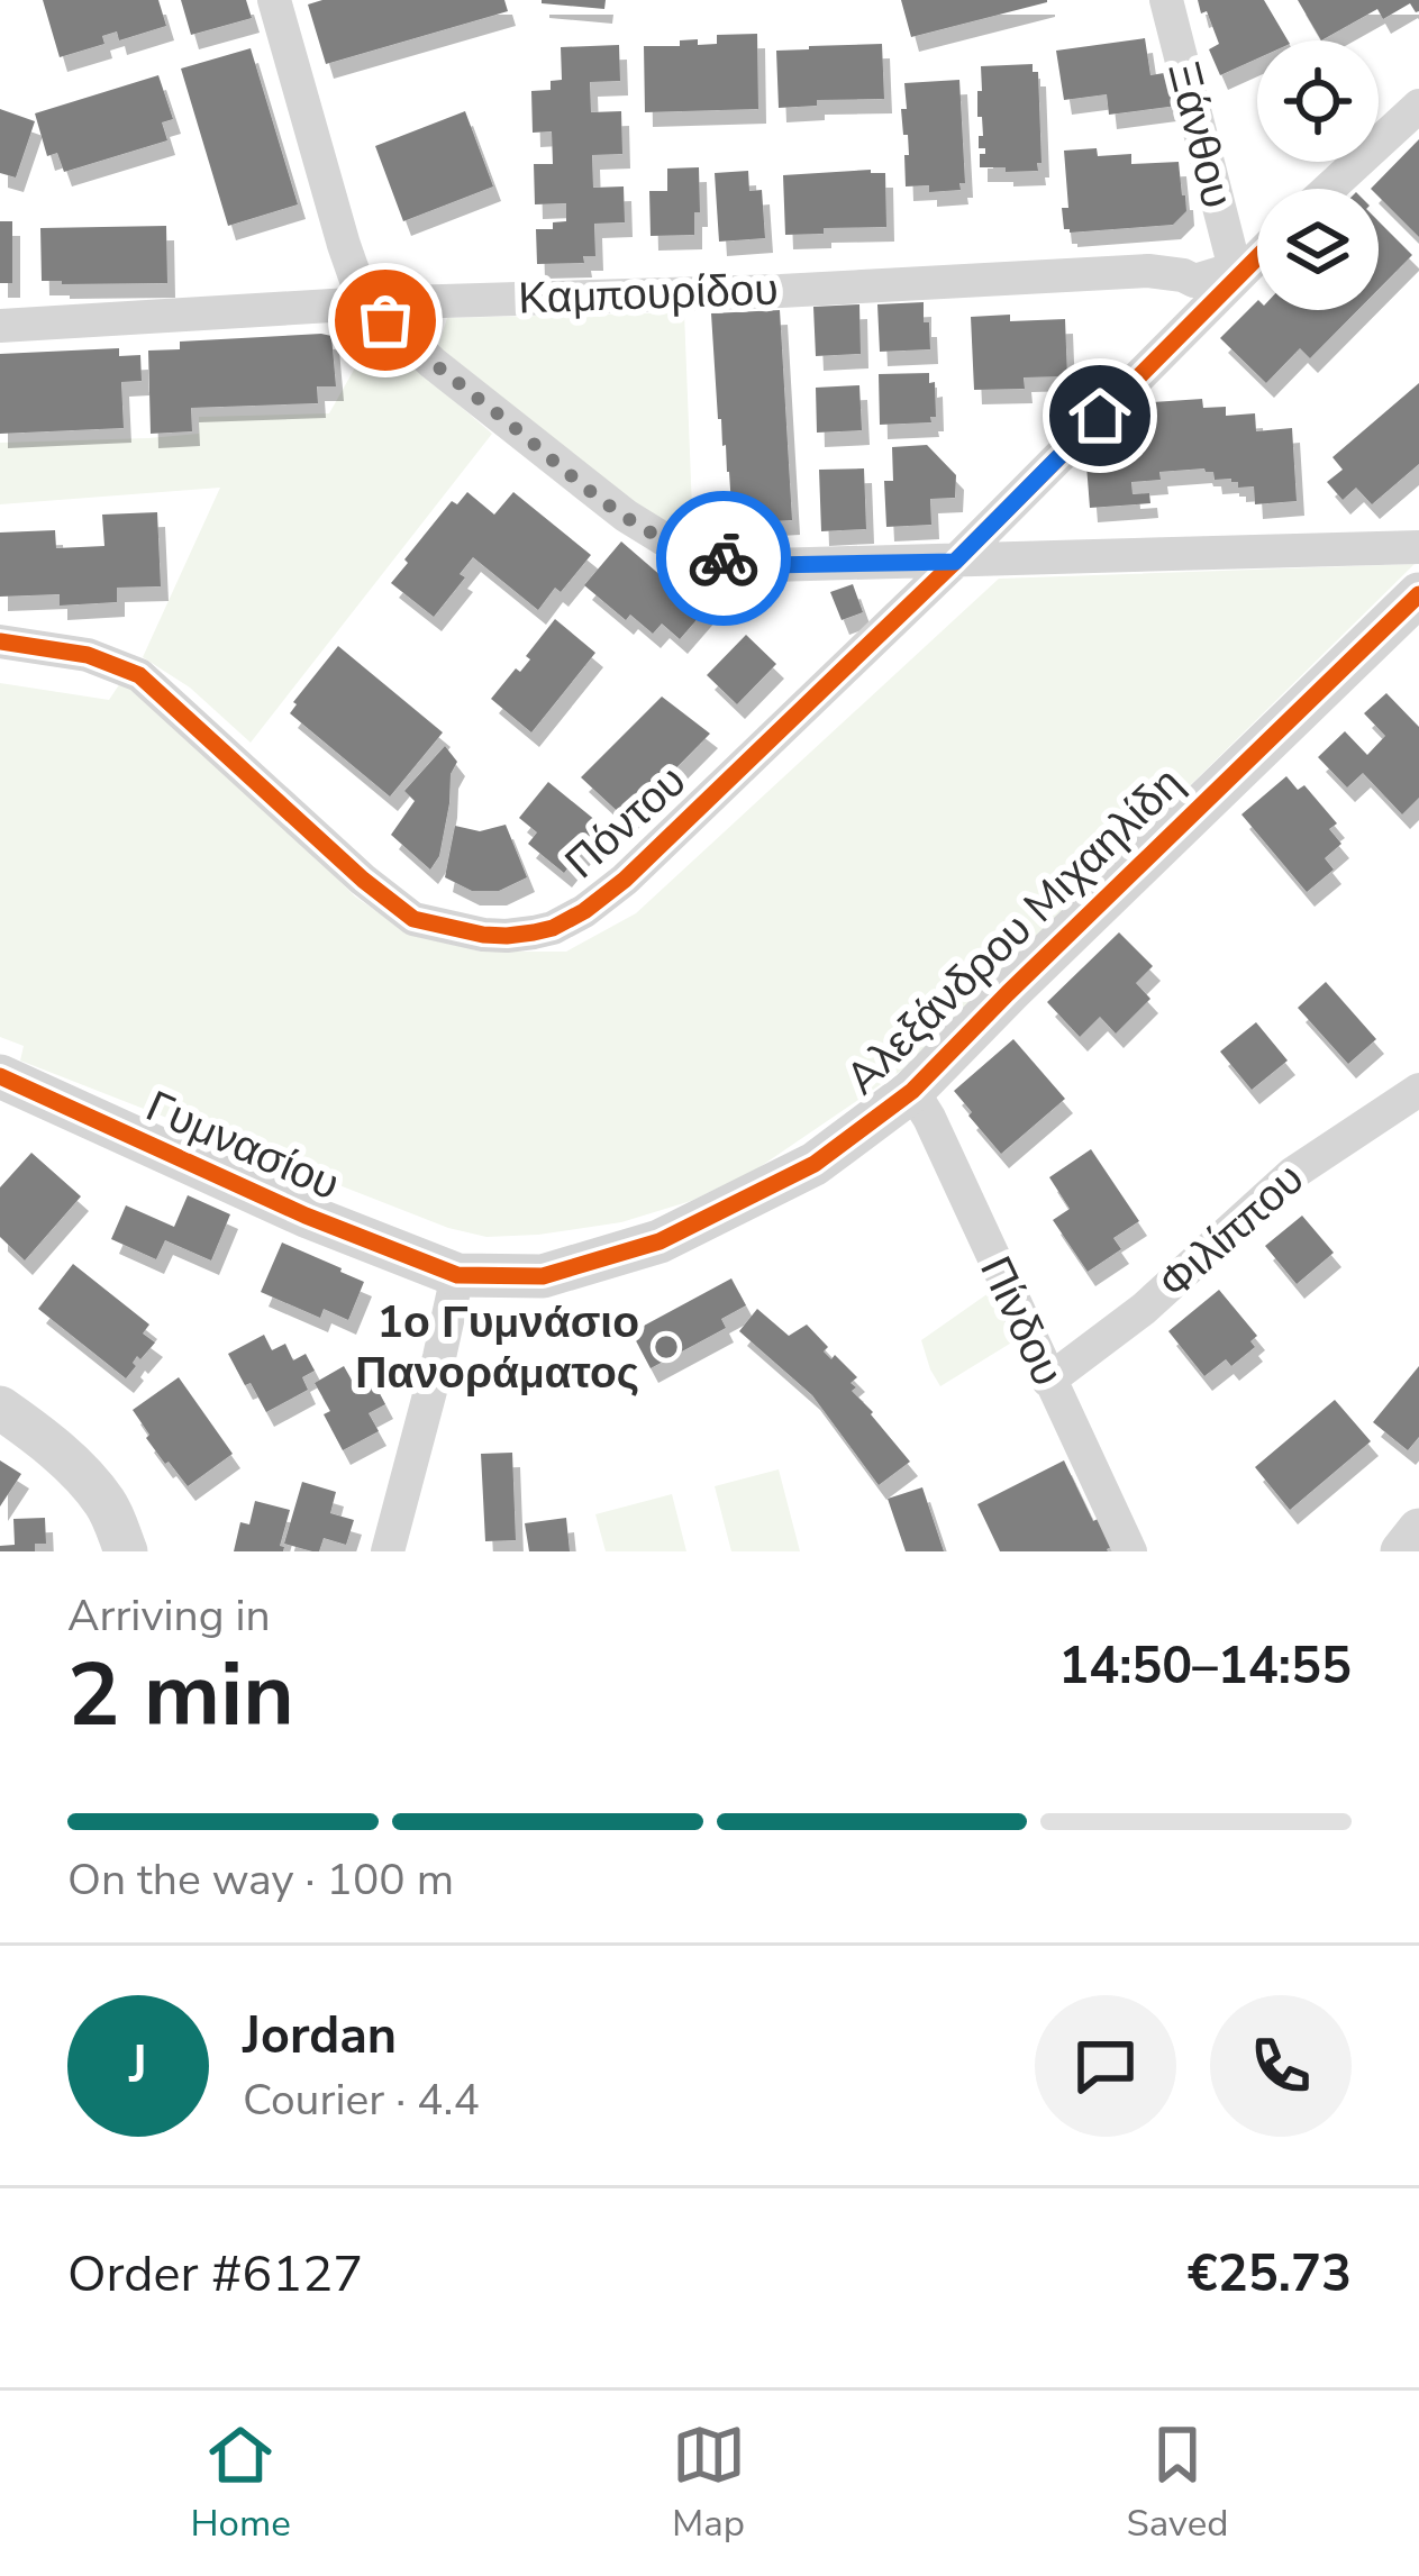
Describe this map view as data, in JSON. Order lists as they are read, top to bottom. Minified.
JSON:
{"streets":{"street":["Ξάνθου","Καμπουρίδου","Πόντου","Aλεξάνδρου Mιχαηλίδη","Γυμνασίου","Φιλίππου","Πίνδου"]},"crossings":[["Ξάνθου","Πόντου"],["Καμπουρίδου","Πόντου"],["Aλεξάνδρου Mιχαηλίδη","Γυμνασίου"],["Aλεξάνδρου Mιχαηλίδη","Πίνδου"],["Φιλίππου","Πίνδου"]],"places":["1ο Γυμνάσιο Πανοράματος"],"page":{"heading":["2 min","Arriving in","14:50–14:55"],"panel":["Jordan","Courier · 4.4","Order #6127","€25.73"],"bar":"On the way · 100 m","round":"J","tabs":["Home","Map","Saved"]}}
